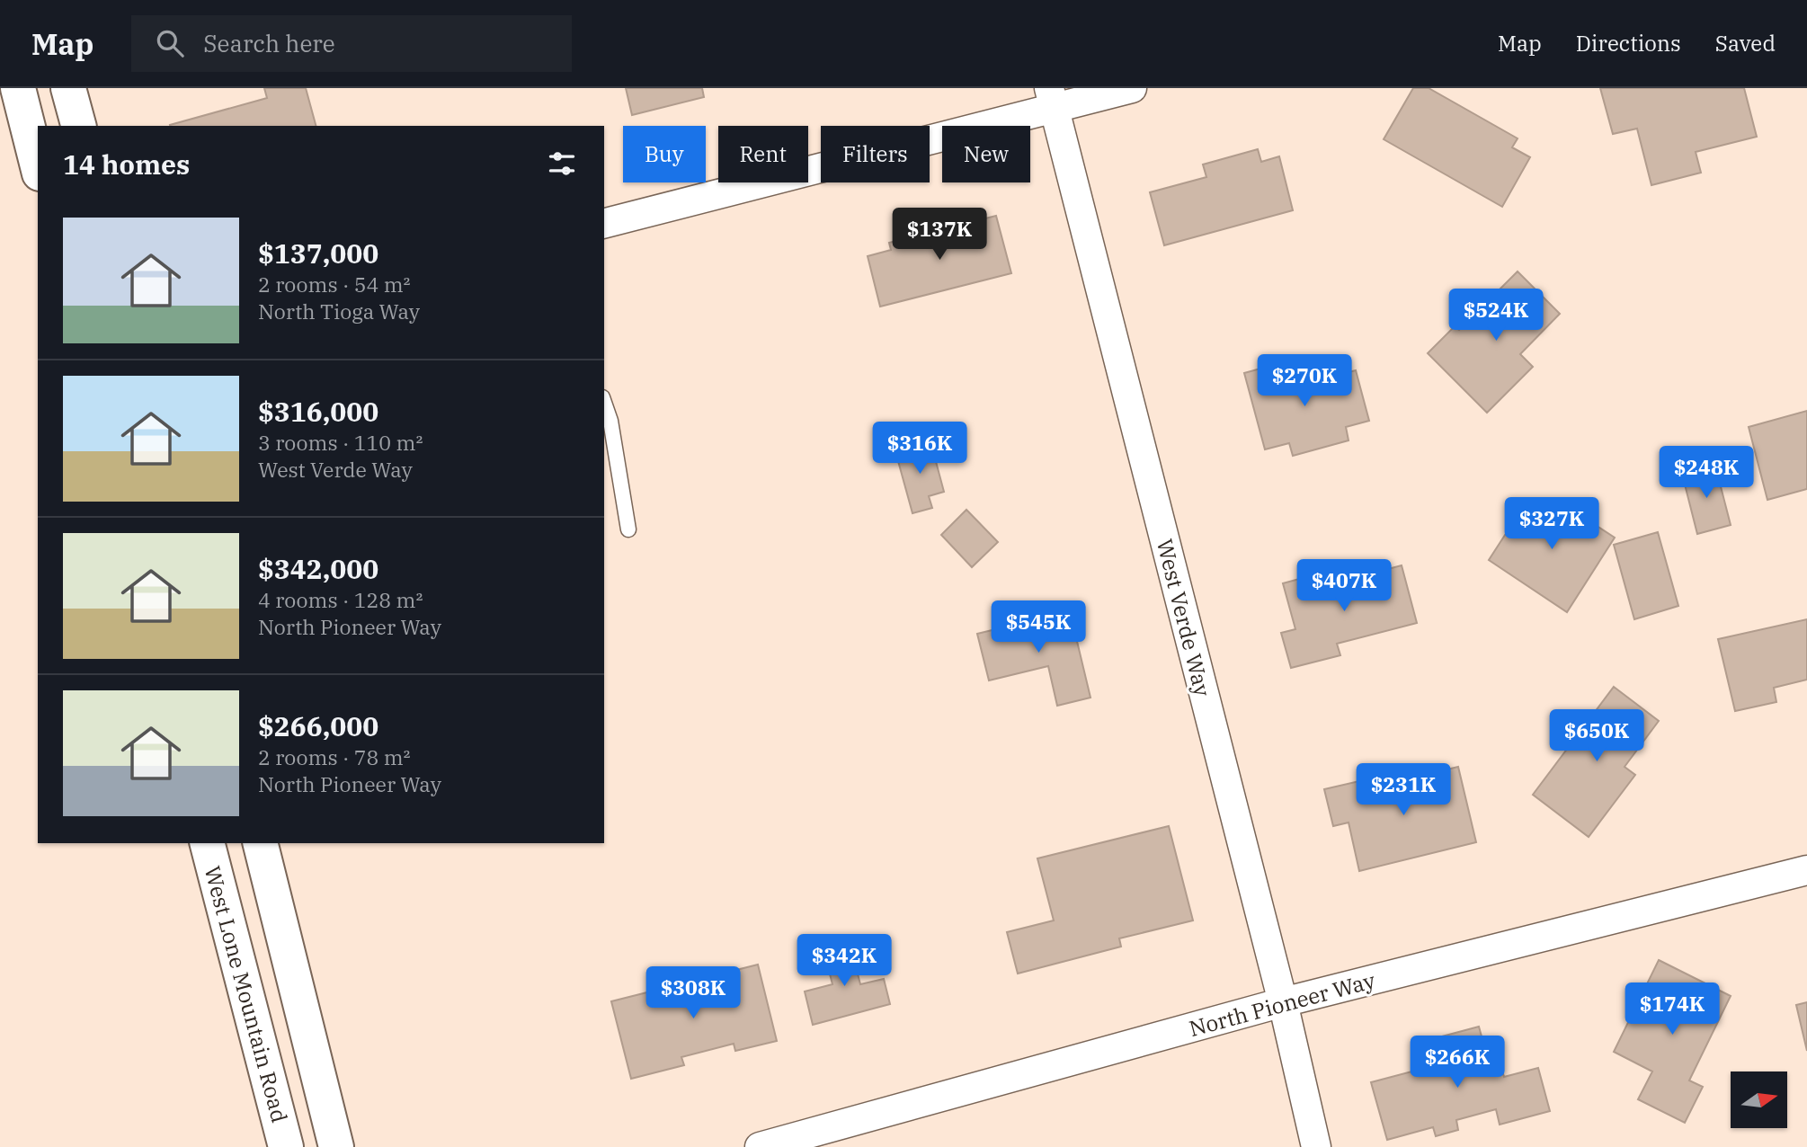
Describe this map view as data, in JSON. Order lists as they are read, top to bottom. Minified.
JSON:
{"streets":{"main road":["West Lone Mountain Road"],"street":["West Verde Way","North Pioneer Way"]},"crossings":[["West Verde Way","North Pioneer Way"]],"north":"right","page":{"header":"Map","search":"Search here","nav":["Map","Directions","Saved"],"chip":["Buy","Rent","Filters","New"],"heading":"14 homes","list":[{"name":"$137,000","note":"2 rooms · 54 m² · North Tioga Way"},{"name":"$316,000","note":"3 rooms · 110 m² · West Verde Way"},{"name":"$342,000","note":"4 rooms · 128 m² · North Pioneer Way"},{"name":"$266,000","note":"2 rooms · 78 m² · North Pioneer Way"}],"price":["$137K","$524K","$270K","$316K","$248K","$327K","$407K","$545K","$650K","$231K","$342K","$308K","$174K","$266K"]}}
